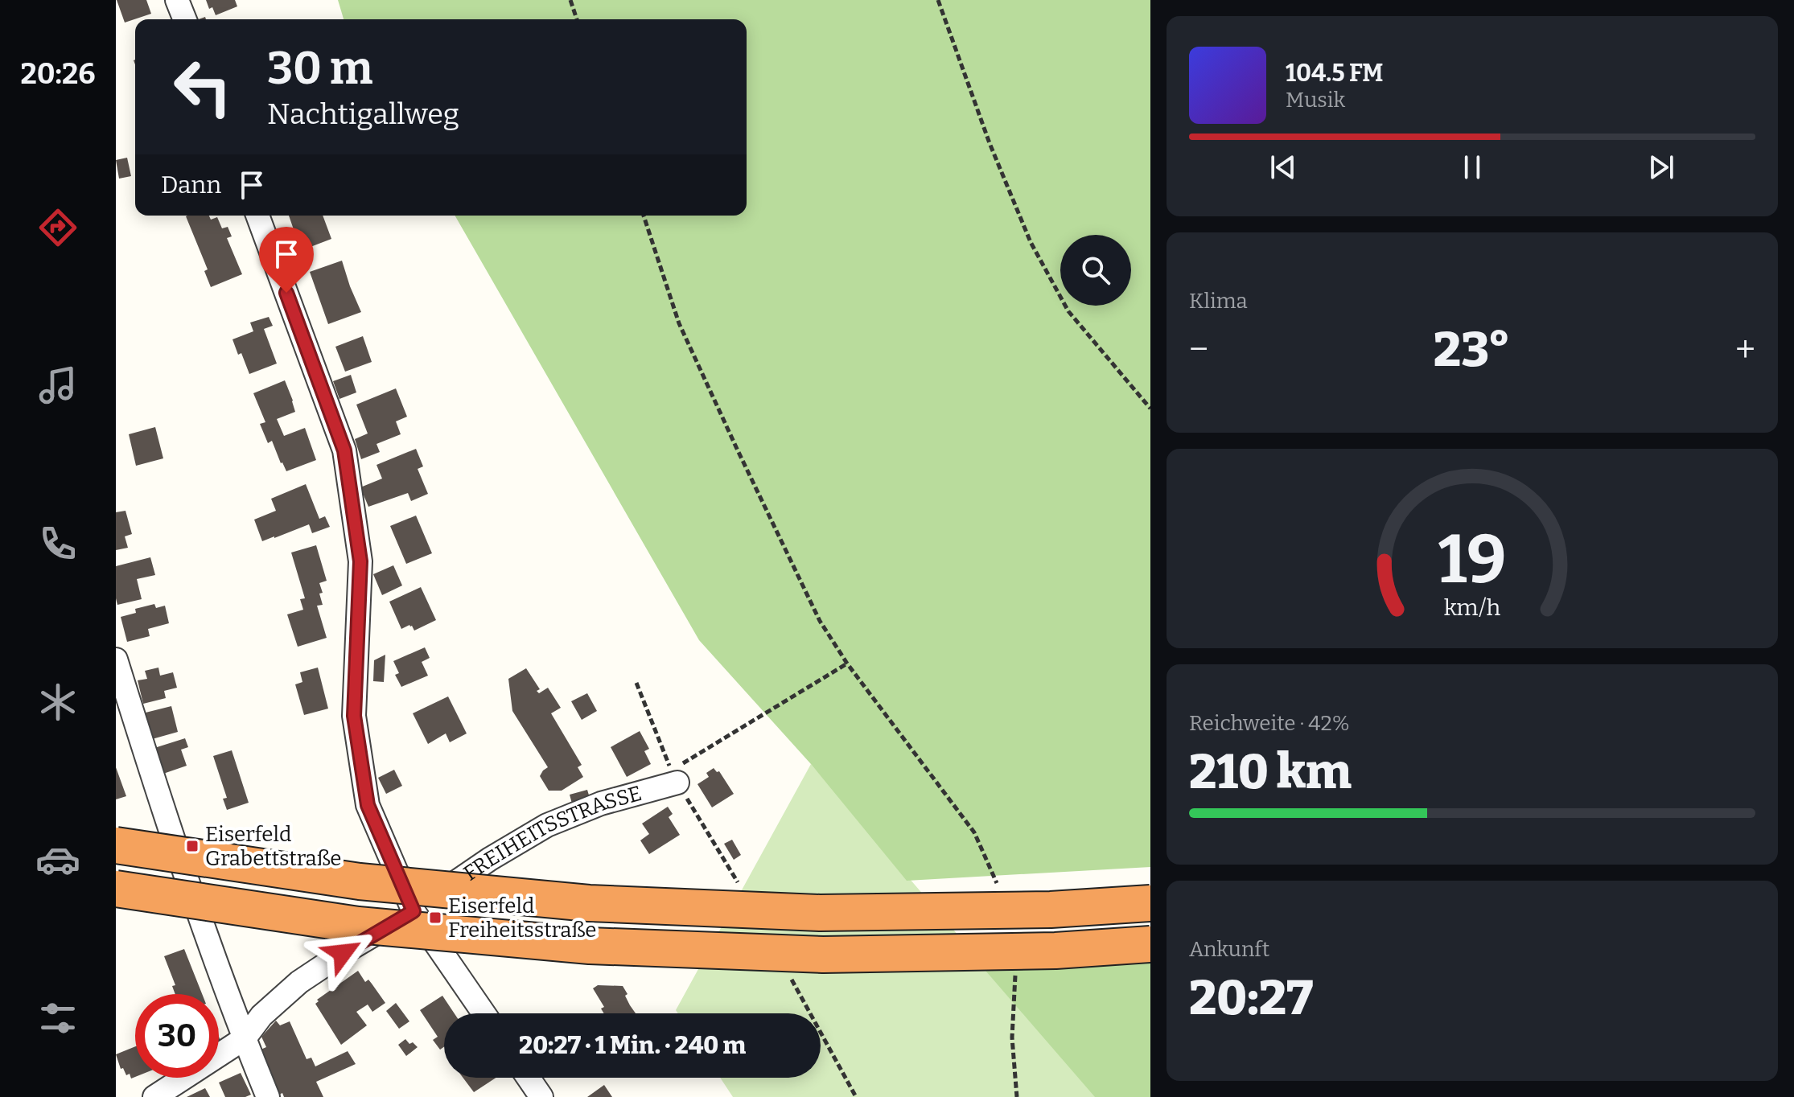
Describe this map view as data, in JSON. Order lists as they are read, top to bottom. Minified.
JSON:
{"streets":{"street":["FREIHEITSSTRASSE"]},"places":{"transit":["Eiserfeld Grabettstraße","Eiserfeld Freiheitsstraße"]},"page":{"tabs":"20:26","turn":["30 m","Nachtigallweg"],"song":["104.5 FM","Musik"],"then":"Dann","tile":["Klima",["Reichweite · 42%","210 km"],["Ankunft","20:27"]],"heat":["−","23°","+"],"limit":"30","trip":"20:27 · 1 Min. · 240 m","gauge":["19","km/h"]}}
